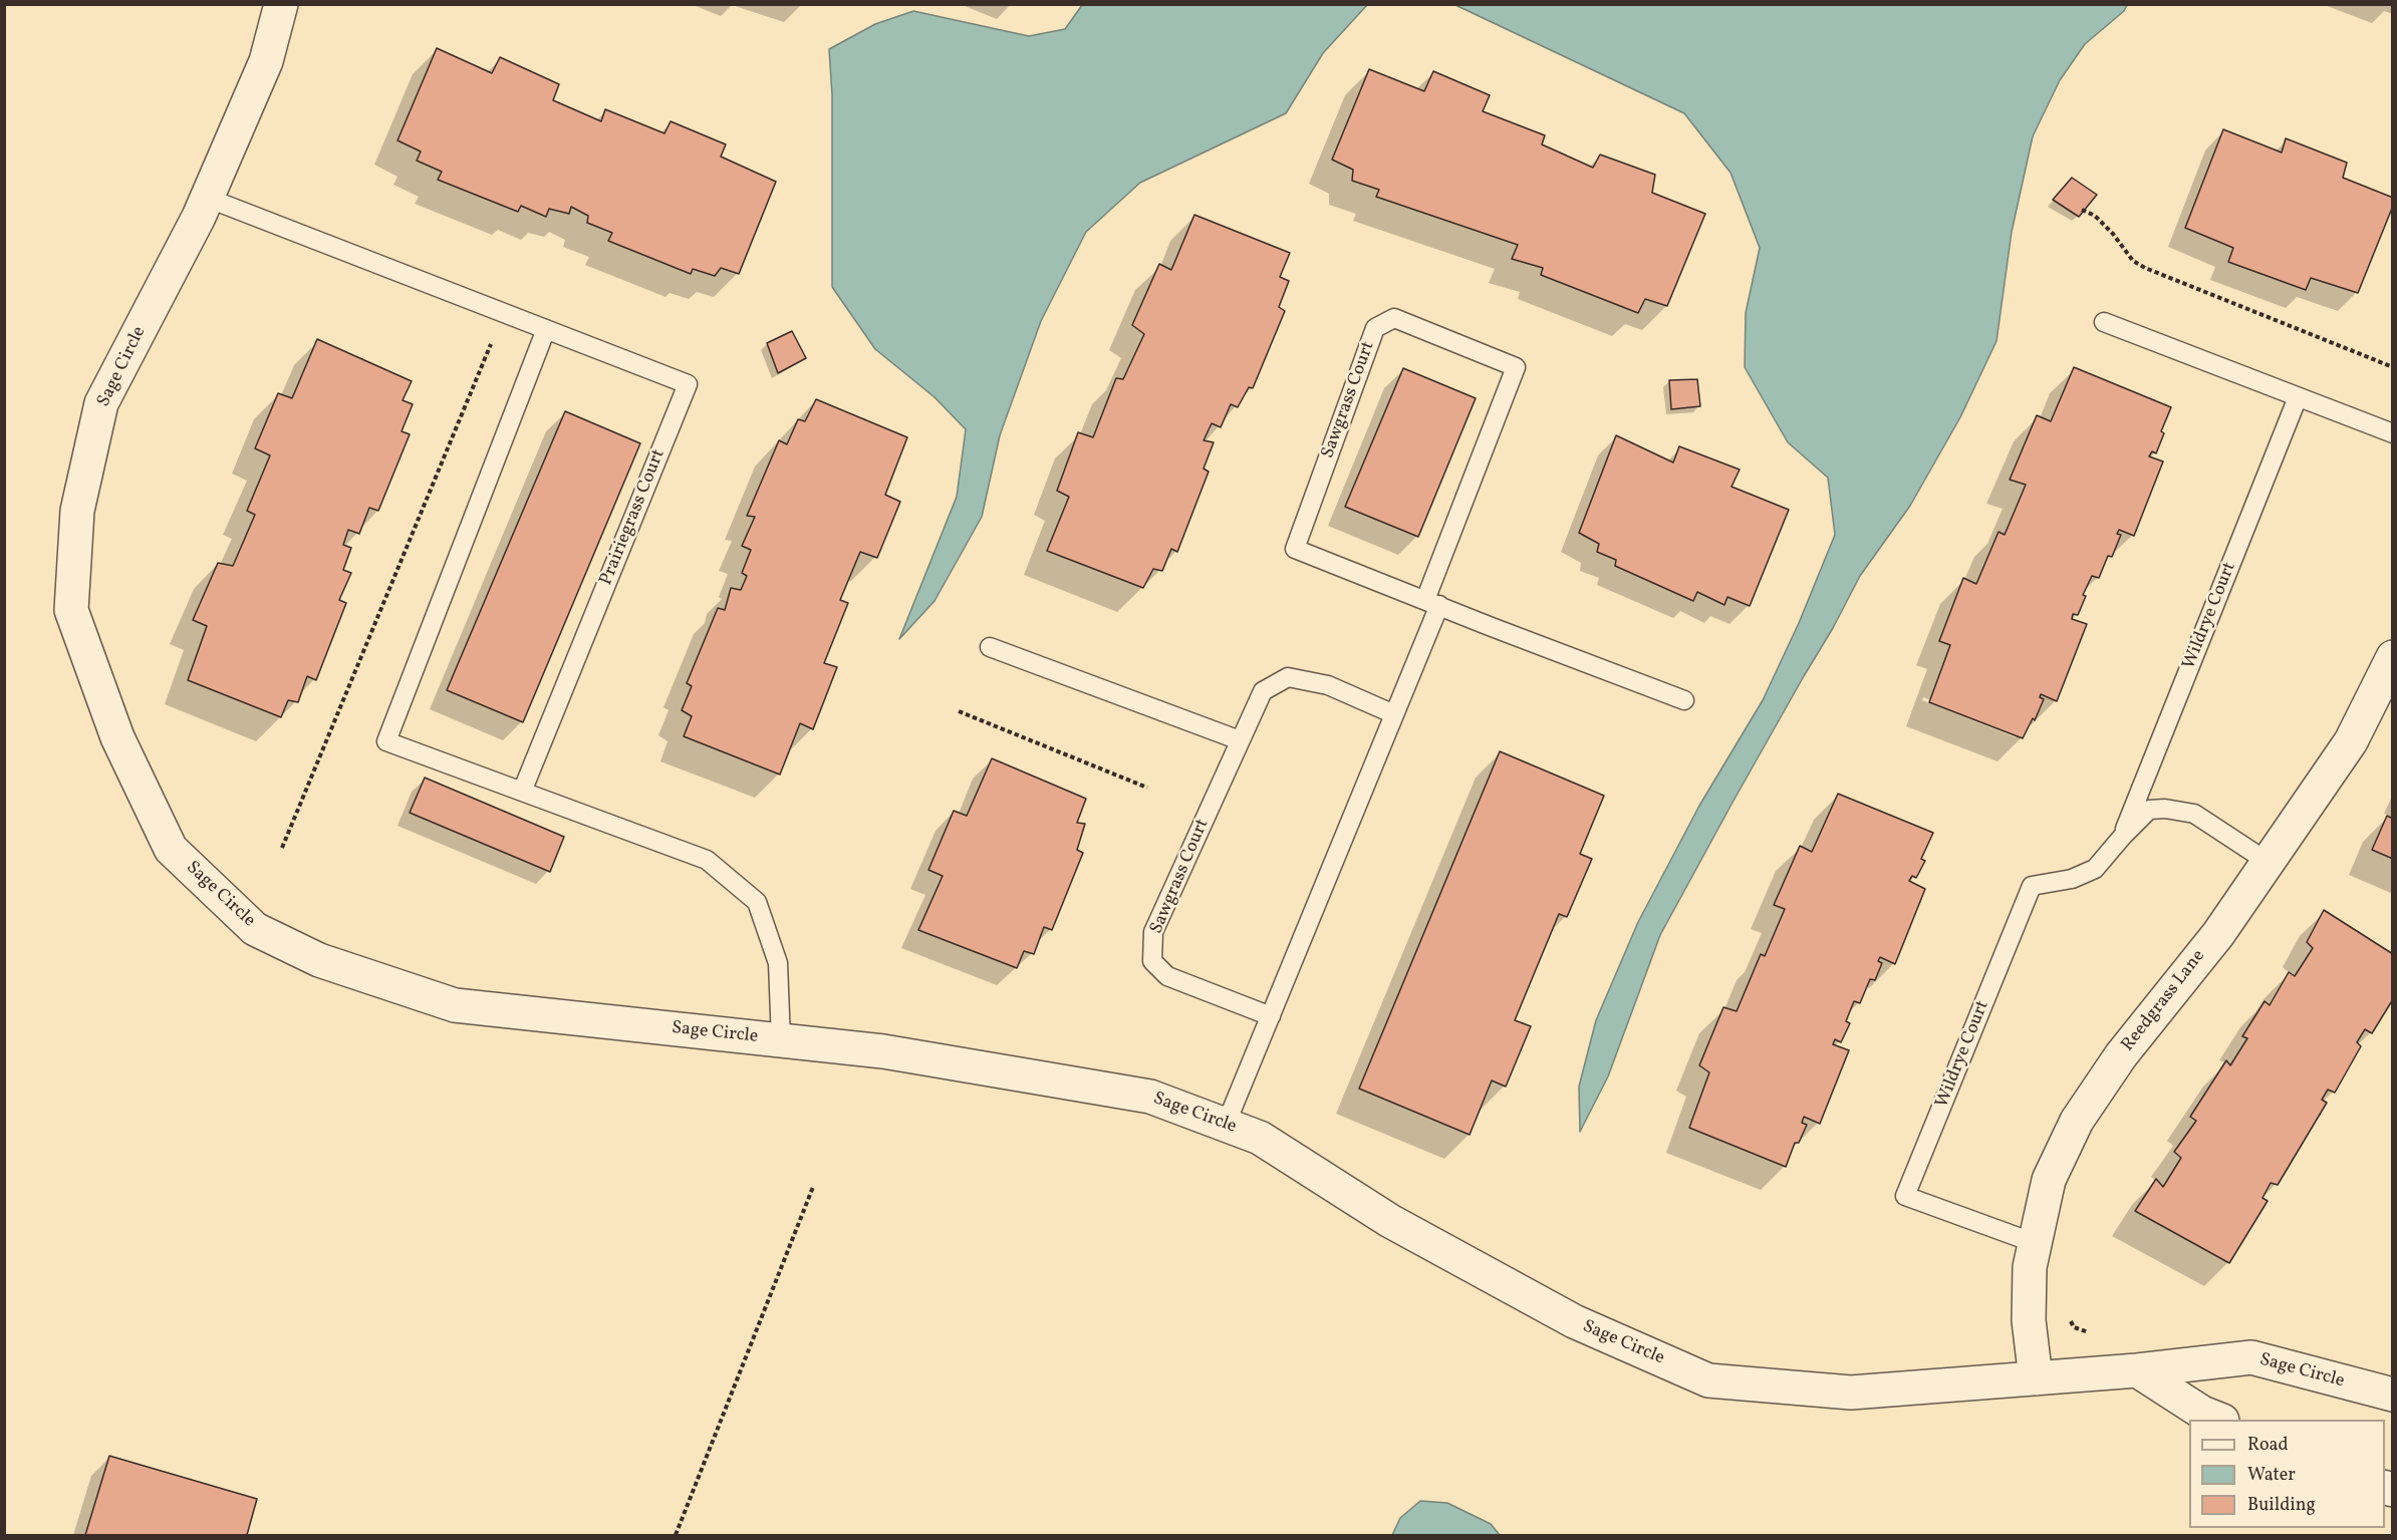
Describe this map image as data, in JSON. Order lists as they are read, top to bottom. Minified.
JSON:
{"streets":{"street":["Sage Circle","Reedgrass Lane"],"lane":["Sawgrass Court","Prairiegrass Court","Wildrye Court"]},"crossings":[["Sage Circle","Sawgrass Court"],["Sage Circle","Prairiegrass Court"],["Sage Circle","Reedgrass Lane"],["Wildrye Court","Reedgrass Lane"]],"legend":["Road","Water","Building"]}
